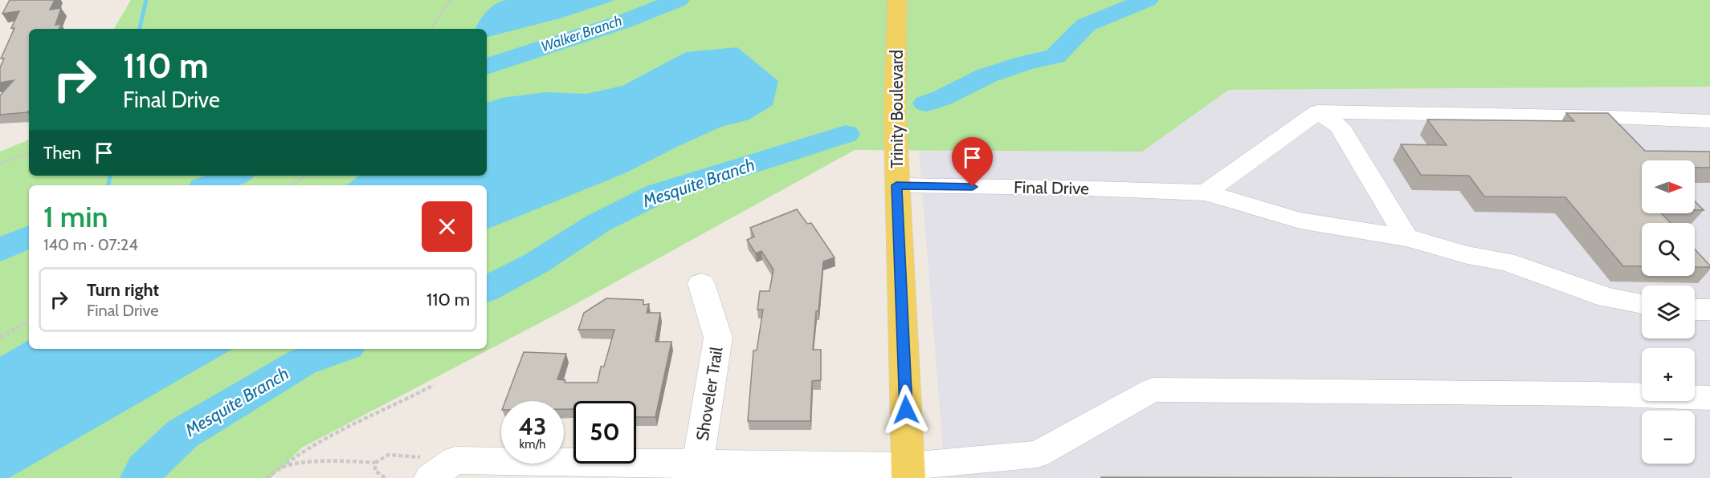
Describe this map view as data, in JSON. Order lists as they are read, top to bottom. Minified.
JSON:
{"streets":{"main road":["Trinity Boulevard"],"street":["Final Drive","Shoveler Trail"]},"crossings":[["Trinity Boulevard","Final Drive"]],"water":["Walker Branch","Mesquite Branch"],"north":"right","page":{"turn":["110 m","Final Drive"],"then":"Then","map_buttons":["+","−"],"heading":["1 min","140 m · 07:24"],"list":[{"name":"Turn right","note":"Final Drive","value":"110 m"}],"speed":"43 km/h","limit":"50"}}
